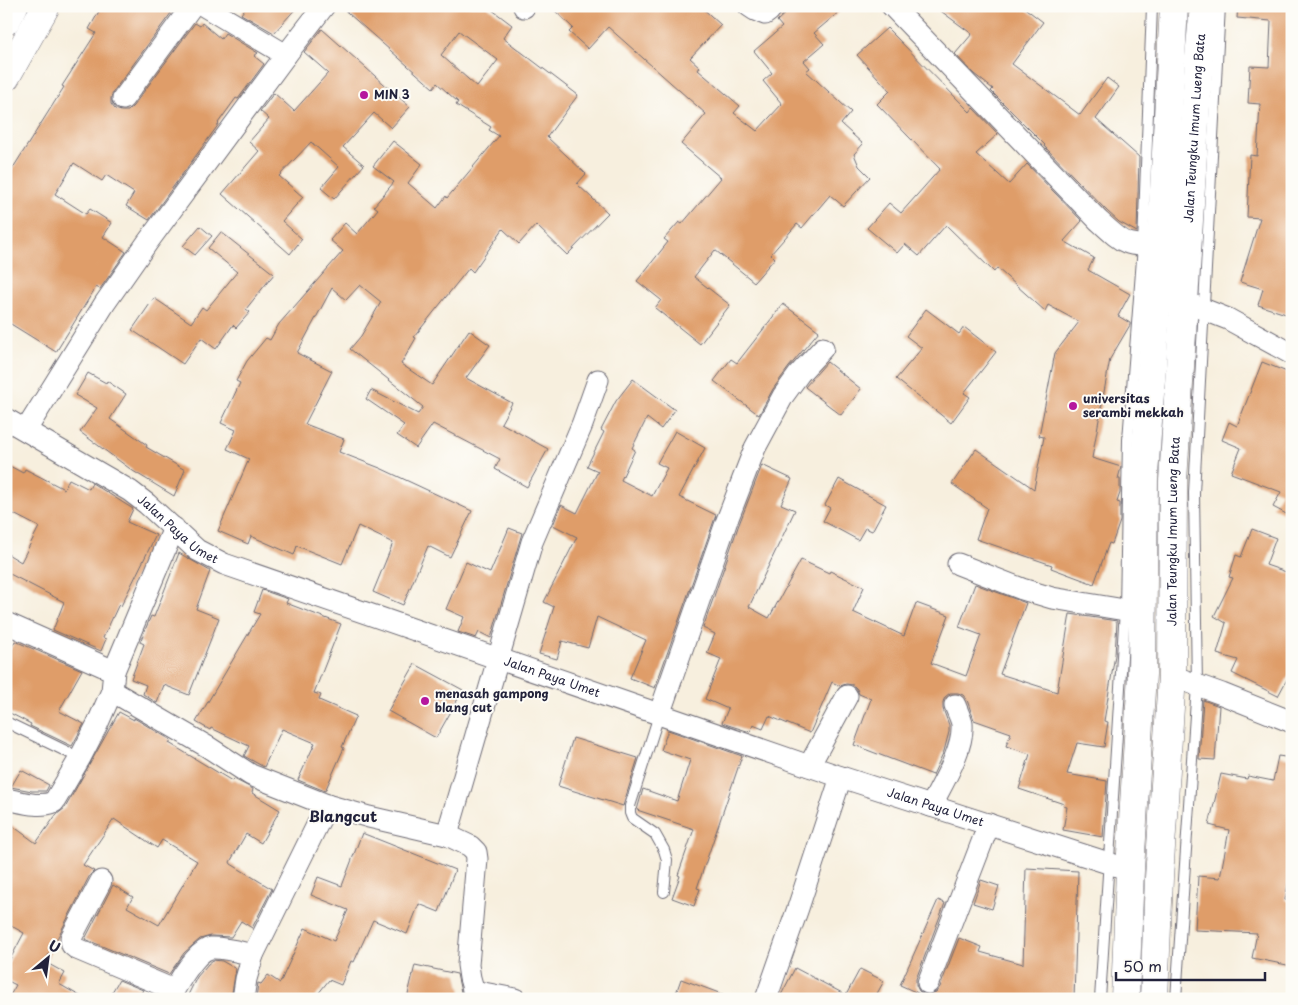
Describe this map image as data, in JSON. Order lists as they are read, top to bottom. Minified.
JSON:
{"streets":{"highway":["Jalan Teungku Imum Lueng Bata"],"street":["Jalan Paya Umet"]},"districts":["Blangcut"],"places":["MIN 3","universitas serambi mekkah","menasah gampong blang cut"],"scale_bar":"50 m","north":"top right"}
